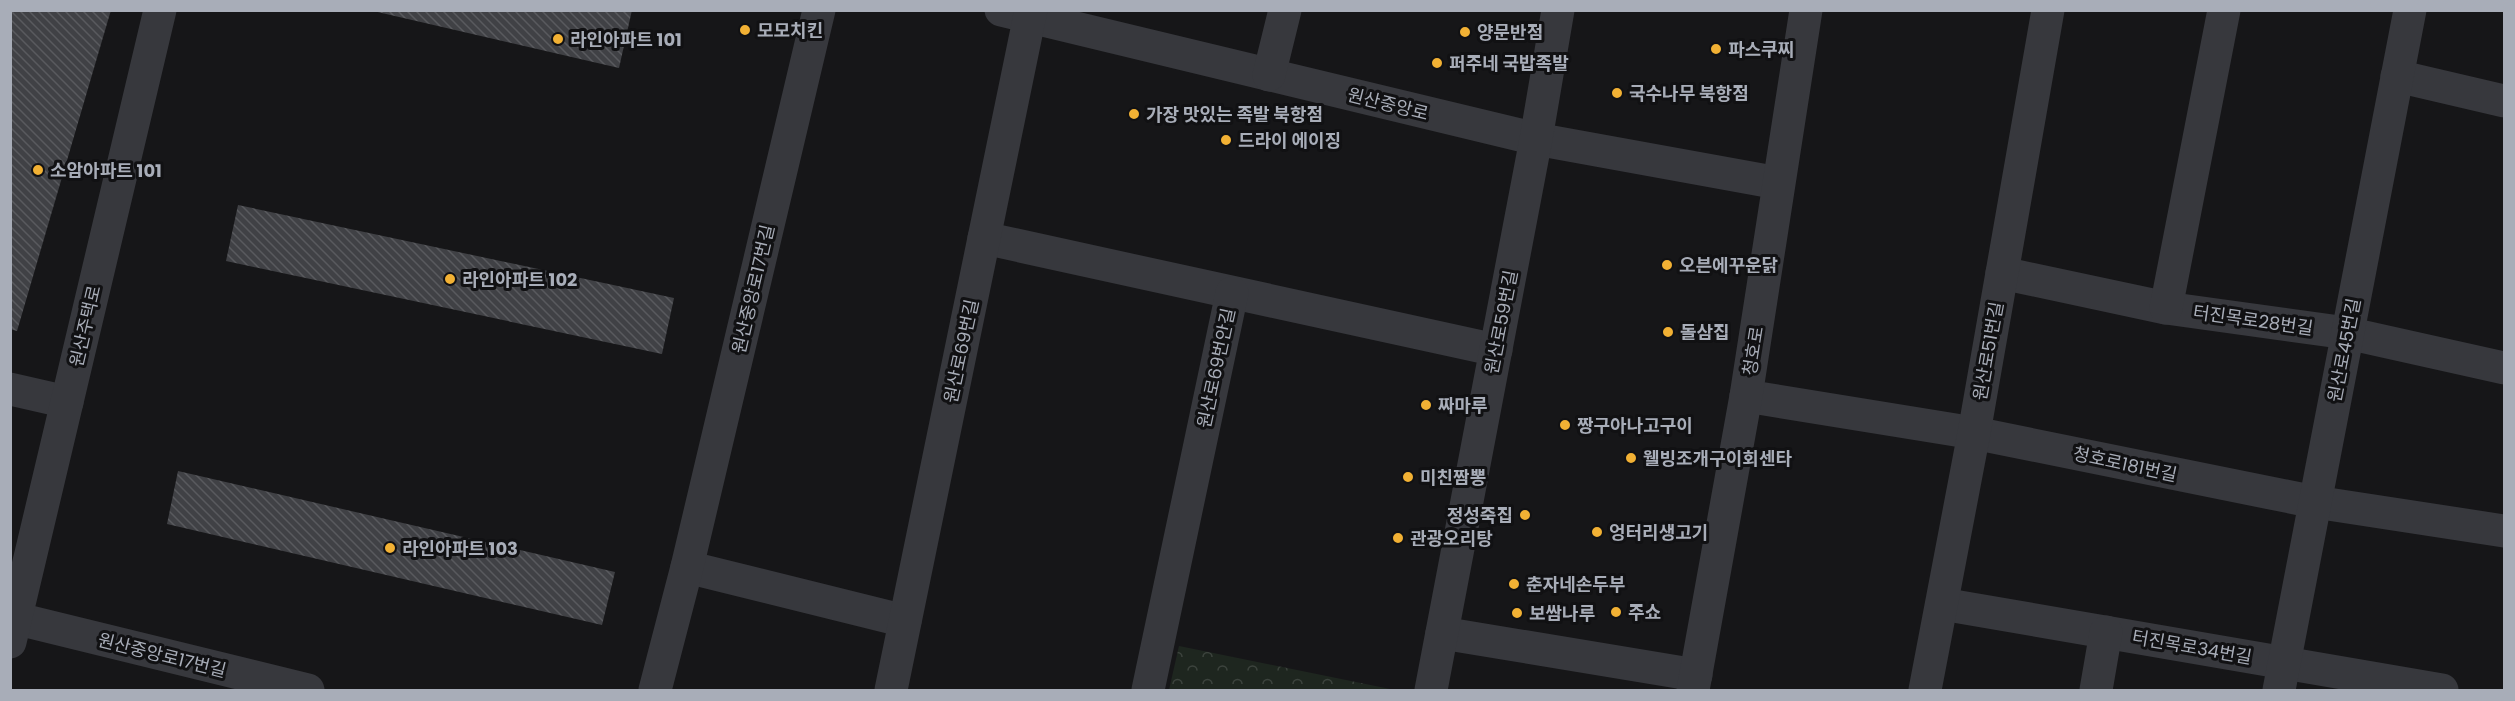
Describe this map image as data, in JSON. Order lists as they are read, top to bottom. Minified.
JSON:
{"streets":{"street":["원산중앙로","원산중앙로17번길","터진목로28번길","원산로59번길","원산주택로","원산로45번길","원산로69번길","청호로","원산로51번길","원산로69번안길","청호로181번길","터진목로34번길"]},"crossings":[["원산중앙로","원산로59번길"],["원산중앙로","원산로69번길"],["원산중앙로","청호로"],["원산중앙로17번길","원산주택로"],["터진목로28번길","원산로45번길"],["터진목로28번길","원산로51번길"],["원산로45번길","청호로181번길"],["원산로45번길","터진목로34번길"],["원산로69번길","원산로69번안길"],["청호로","청호로181번길"],["원산로51번길","청호로181번길"],["원산로51번길","터진목로34번길"]],"places":["모모치킨","양문반점","라인아파트 101","파스쿠찌","퍼주네 국밥족발","국수나무 북항점","가장 맛있는 족발 북항점","드라이 에이징","소암아파트 101","오븐에꾸운닭","라인아파트 102","돌삼집","짜마루","짱구아나고구이","웰빙조개구이회센타","미친짬뽕","정성죽집","엉터리생고기","관광오리탕","라인아파트 103","춘자네손두부","주쇼","보쌈나루"]}
